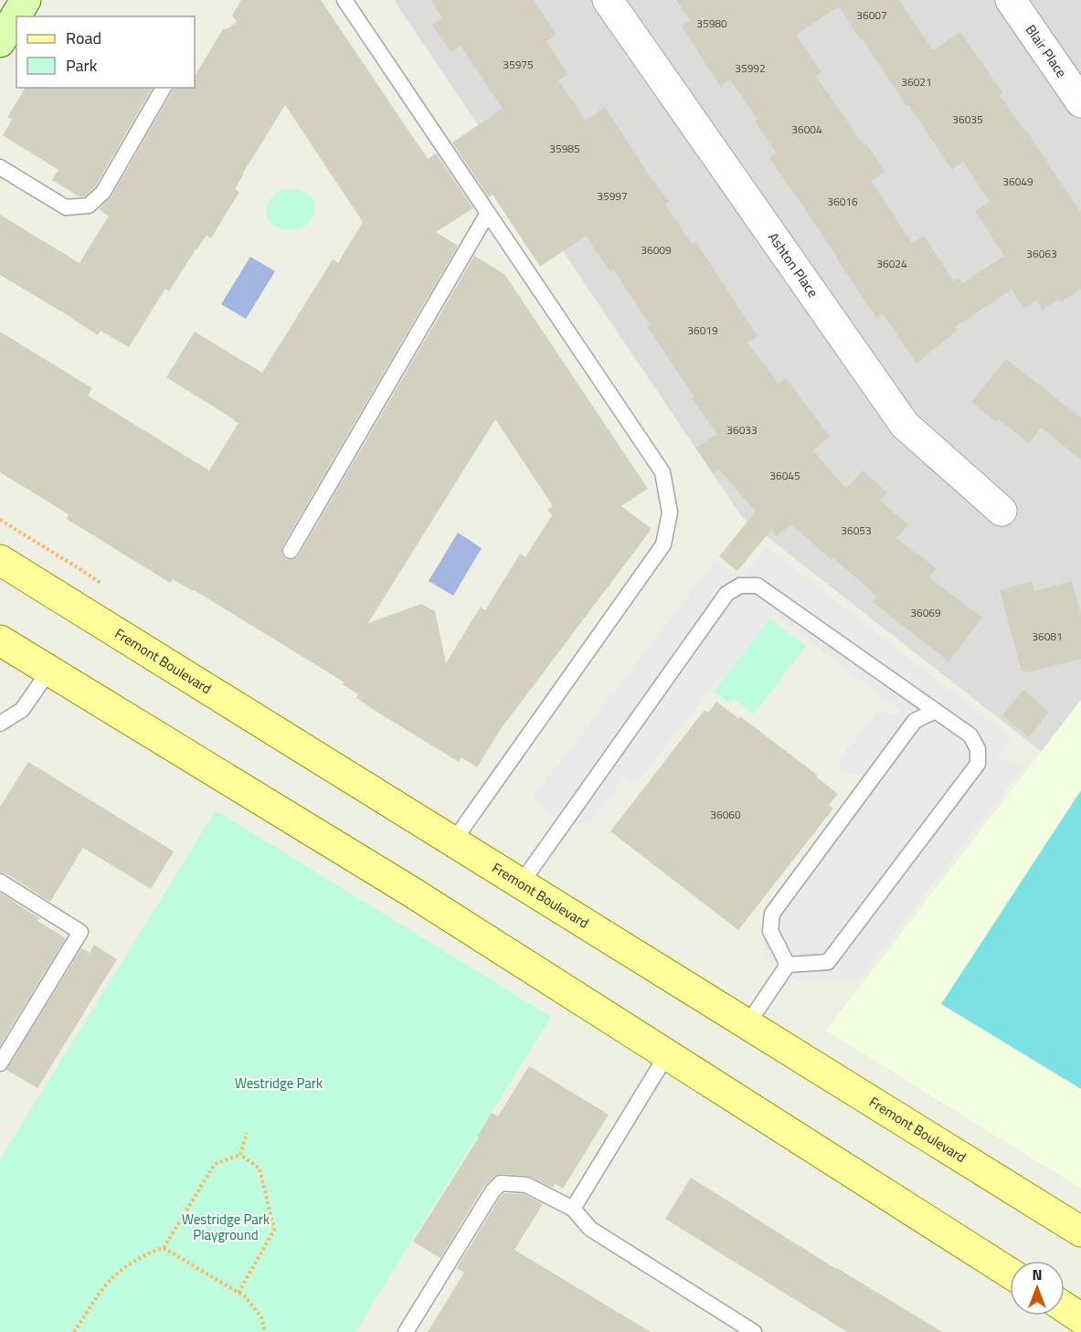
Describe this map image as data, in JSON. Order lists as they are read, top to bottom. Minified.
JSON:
{"streets":{"main road":["Fremont Boulevard"],"street":["Blair Place","Ashton Place"]},"parks":["Westridge Park","Westridge Park Playground"],"house_numbers":["36007","35980","35975","35992","36021","36035","36004","35985","36049","35997","36016","36009","36063","36024","36019","36033","36045","36053","36069","36081","36060"],"legend":["Road","Park"],"north":"top"}
